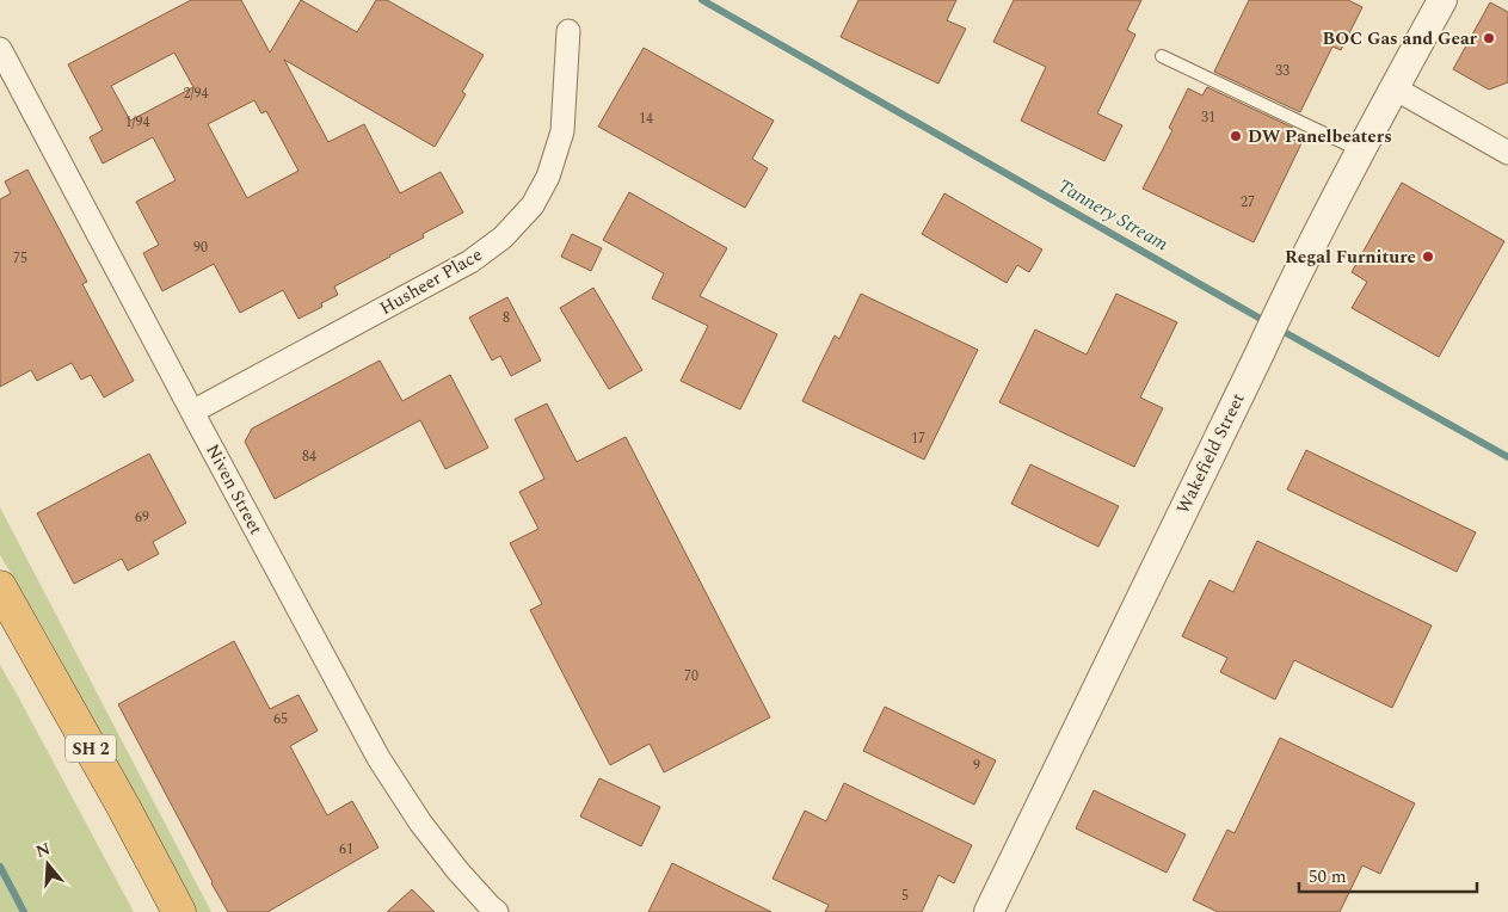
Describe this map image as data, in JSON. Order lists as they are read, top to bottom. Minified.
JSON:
{"streets":{"highway":["SH 2"],"street":["Husheer Place","Wakefield Street","Niven Street"]},"crossings":[["Husheer Place","Niven Street"]],"water":["Tannery Stream"],"places":["BOC Gas and Gear","DW Panelbeaters","Regal Furniture"],"house_numbers":["33","2/94","31","14","1/94","27","90","75","8","17","84","69","70","65","9","61","5"],"scale_bar":"50 m","north":"top"}
